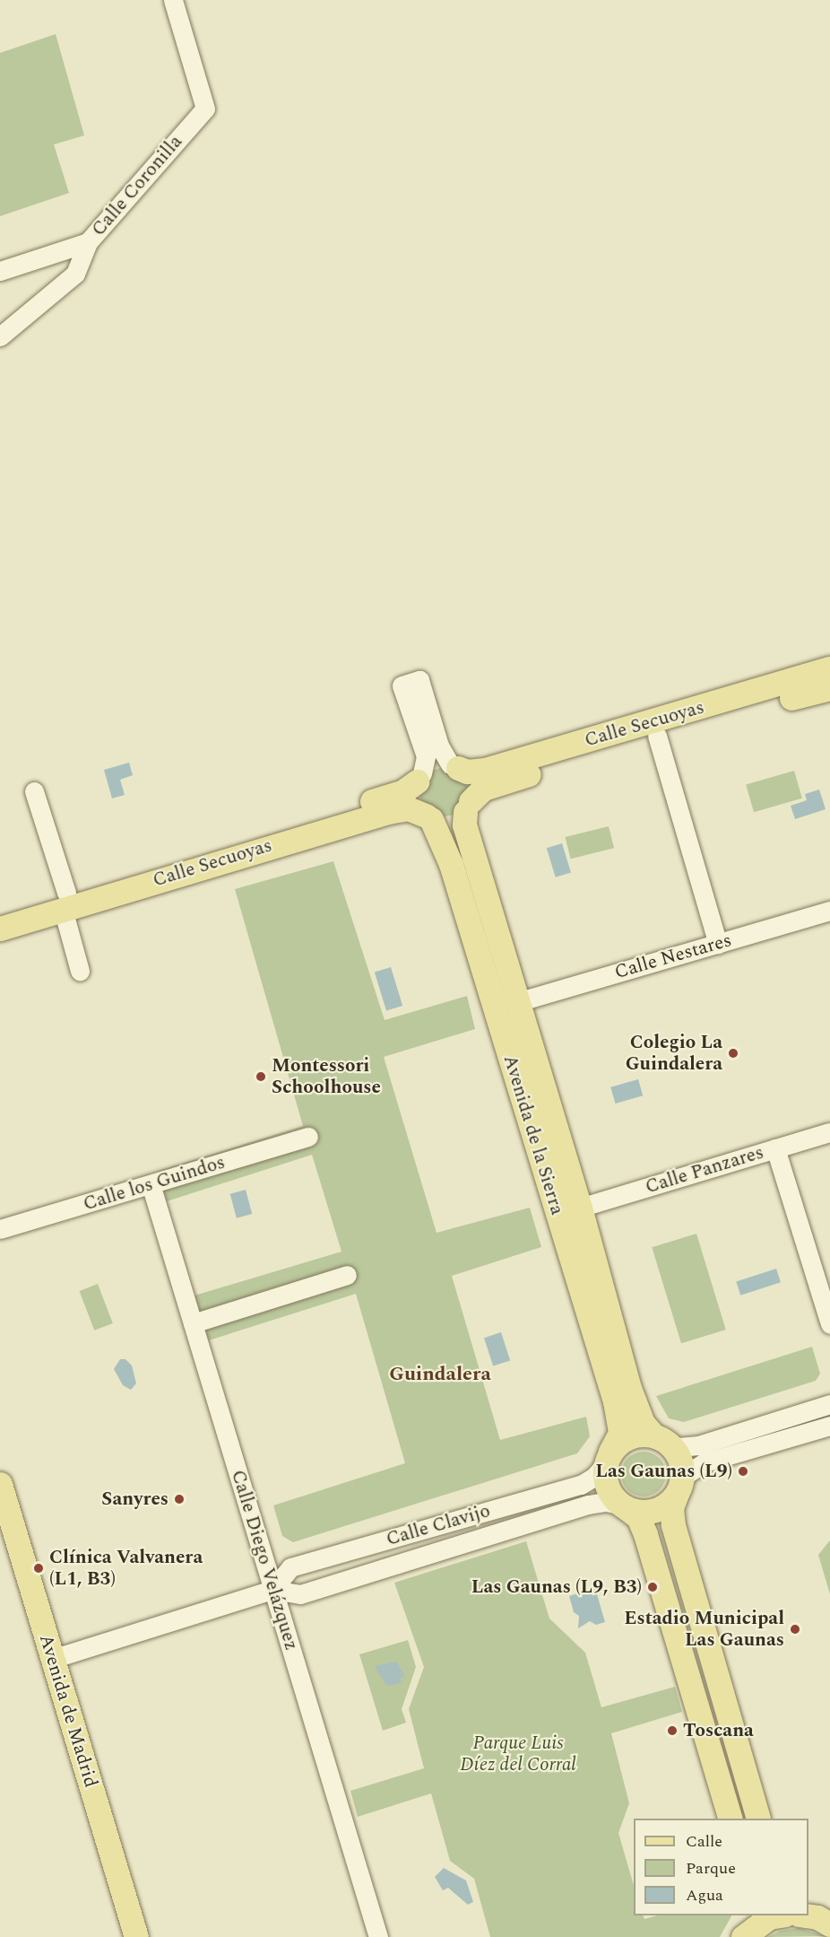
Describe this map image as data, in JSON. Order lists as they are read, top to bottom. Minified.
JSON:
{"streets":{"main road":["Calle Secuoyas","Avenida de la Sierra","Avenida de Madrid"],"street":["Calle Coronilla","Calle Nestares","Calle Panzares","Calle los Guindos","Calle Clavijo","Calle Diego Velázquez"]},"crossings":[["Calle Secuoyas","Avenida de la Sierra"],["Calle Nestares","Avenida de la Sierra"],["Avenida de la Sierra","Calle Panzares"],["Avenida de la Sierra","Calle Clavijo"],["Calle los Guindos","Calle Diego Velázquez"],["Calle Clavijo","Calle Diego Velázquez"],["Calle Clavijo","Avenida de Madrid"]],"districts":["Guindalera"],"parks":["Parque Luis Díez del Corral"],"places":["Colegio La Guindalera","Montessori Schoolhouse","Las Gaunas (L9)","Sanyres","Clínica Valvanera (L1, B3)","Las Gaunas (L9, B3)","Estadio Municipal Las Gaunas","Toscana"],"legend":["Calle","Parque","Agua"]}
